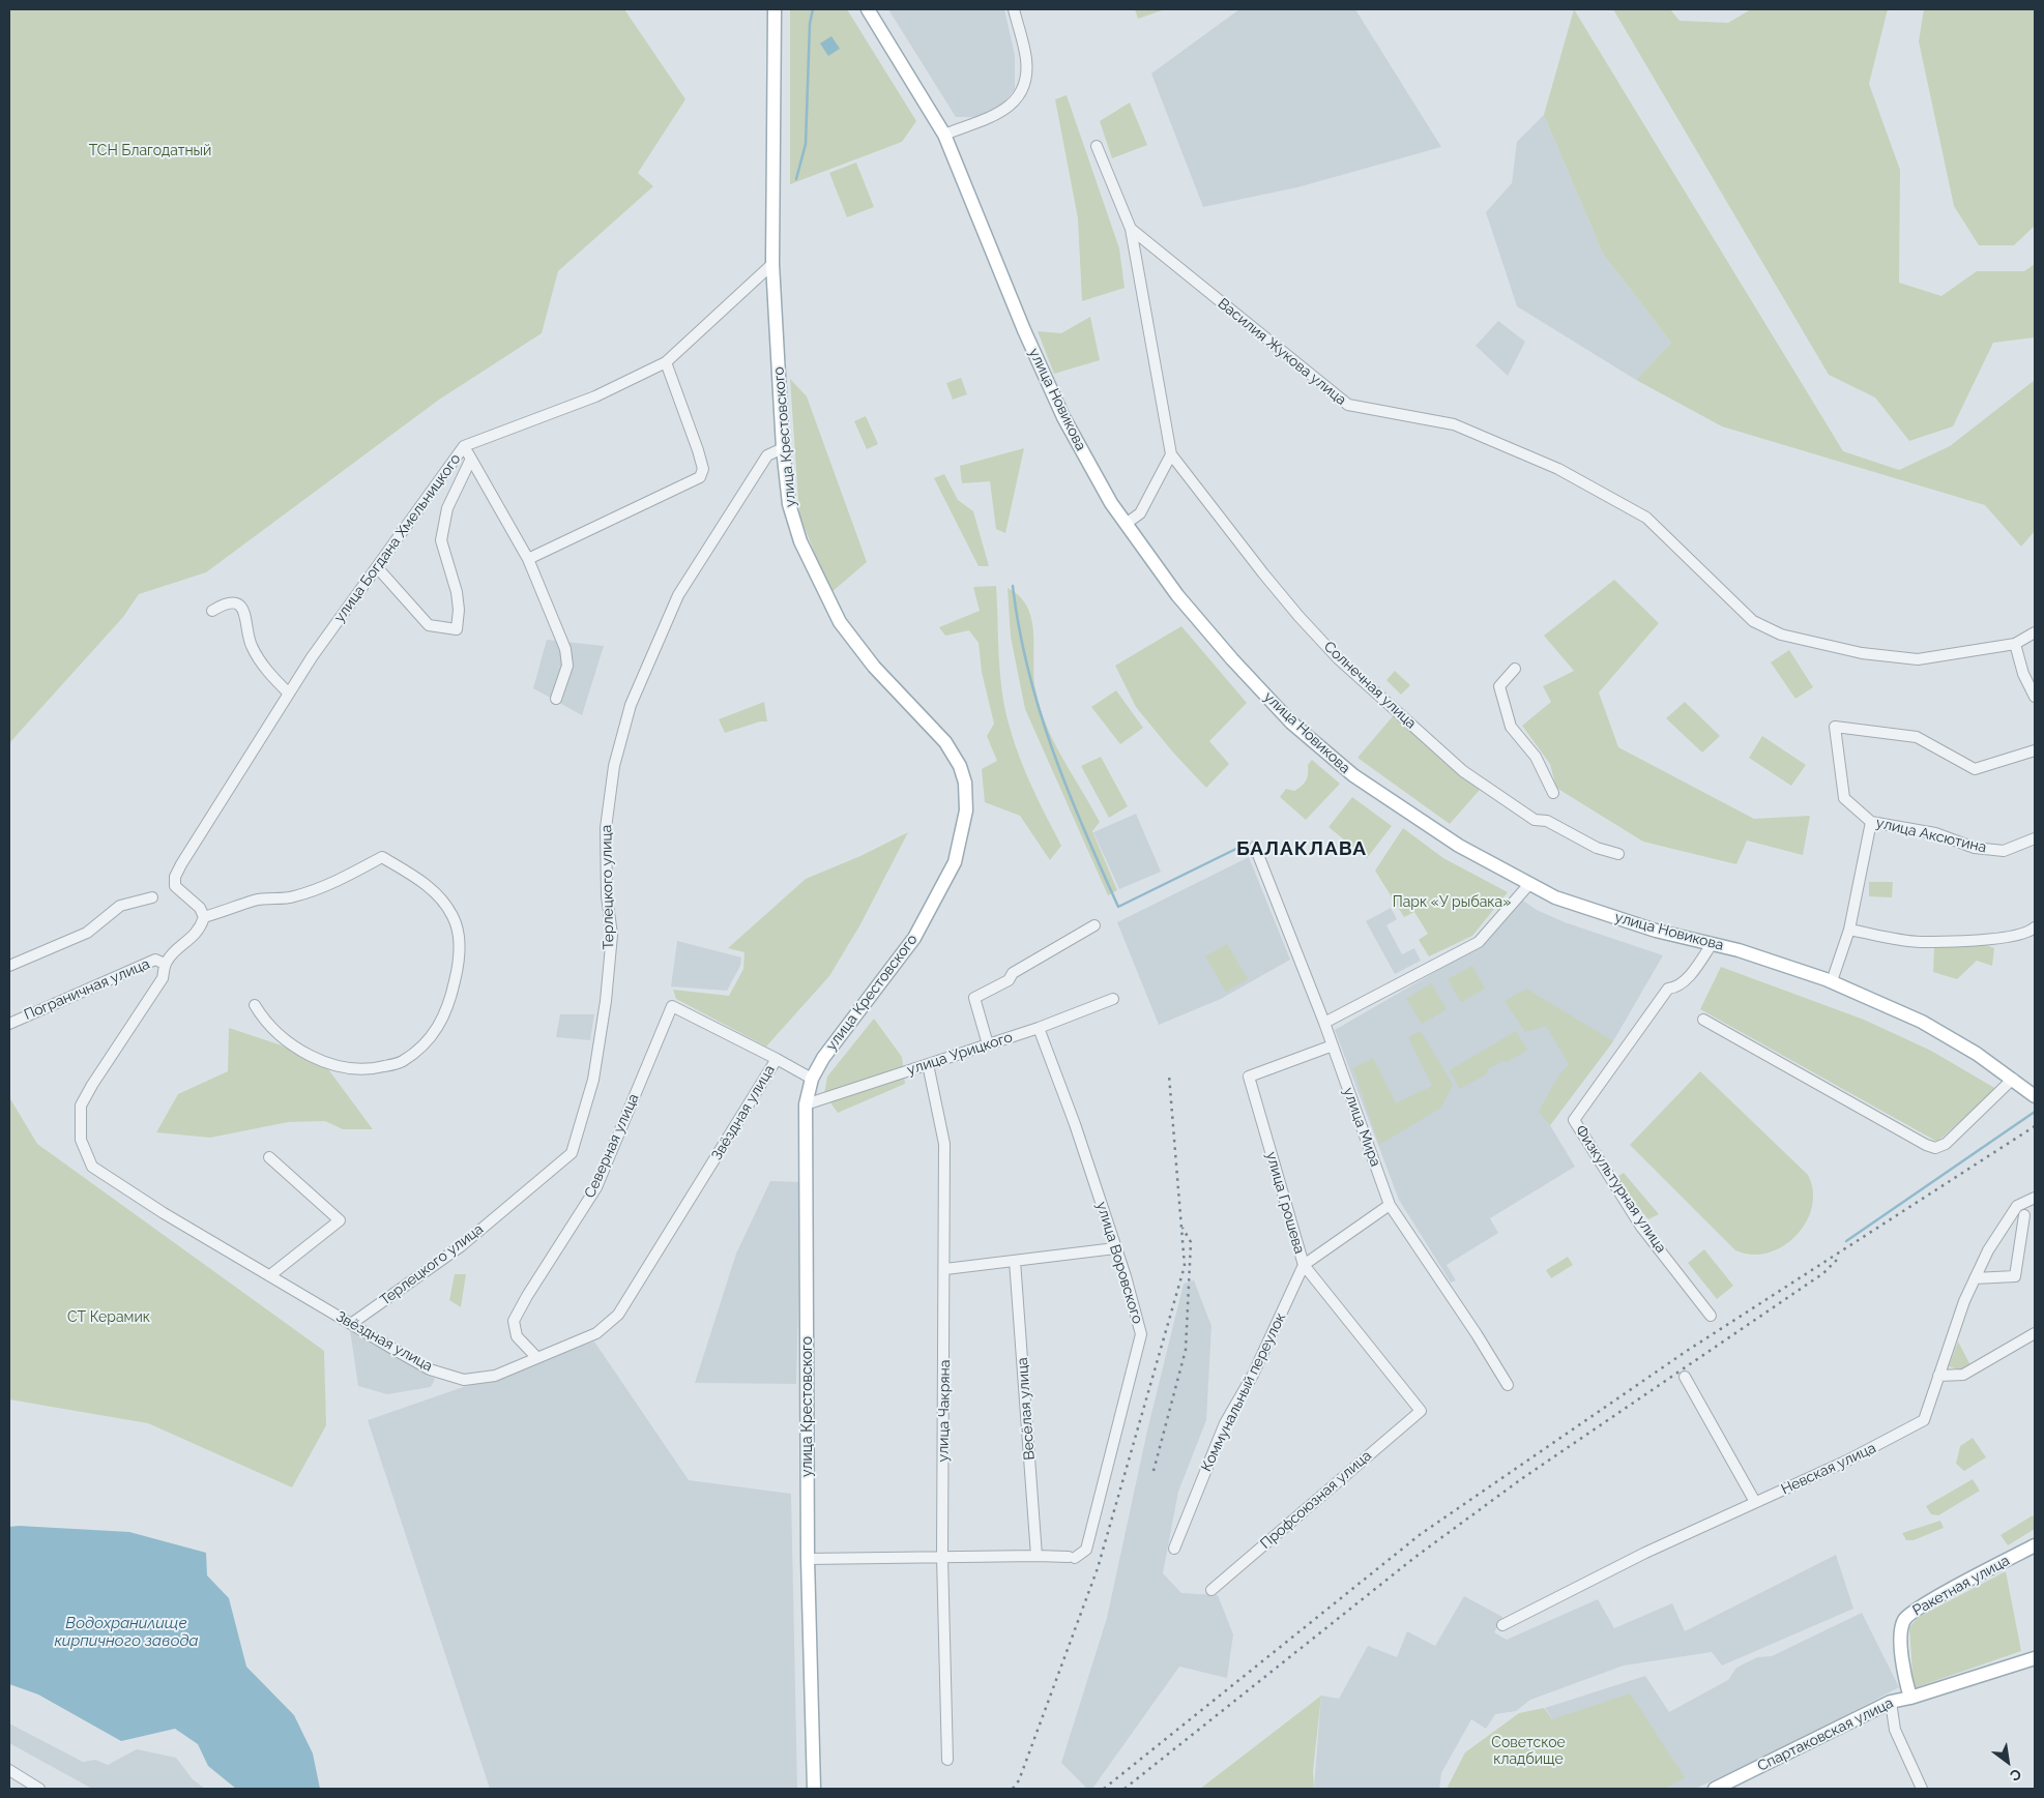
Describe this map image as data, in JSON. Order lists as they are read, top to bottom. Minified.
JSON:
{"streets":{"main road":["улица Новикова","улица Крестовского","Ракетная улица","Спартаковская улица"],"street":["Василия Жукова улица","улица Богдана Хмельницкого","Солнечная улица","улица Аксютина","Терлецкого улица","Пограничная улица","улица Урицкого","Звёздная улица","улица Мира","Северная улица","Физкультурная улица","улица Грошева","улица Воровского","Коммунальный переулок","Весёлая улица","улица Чакряна","Невская улица","Профсоюзная улица"]},"crossings":[["улица Новикова","Физкультурная улица"],["улица Крестовского","улица Богдана Хмельницкого"],["улица Крестовского","Терлецкого улица"],["улица Крестовского","улица Урицкого"],["улица Крестовского","Звёздная улица"],["Терлецкого улица","Звёздная улица"],["Пограничная улица","Звёздная улица"],["улица Урицкого","улица Воровского"],["улица Урицкого","улица Чакряна"],["Звёздная улица","Северная улица"],["улица Мира","улица Грошева"],["улица Грошева","Коммунальный переулок"],["улица Грошева","Профсоюзная улица"],["улица Воровского","Весёлая улица"],["Ракетная улица","Спартаковская улица"]],"districts":["БАЛАКЛАВА"],"water":["Водохранилище кирпичного завода"],"parks":["ТСН Благодатный","Парк «У рыбака»","СТ Керамик","Советское кладбище"],"north":"bottom right"}
